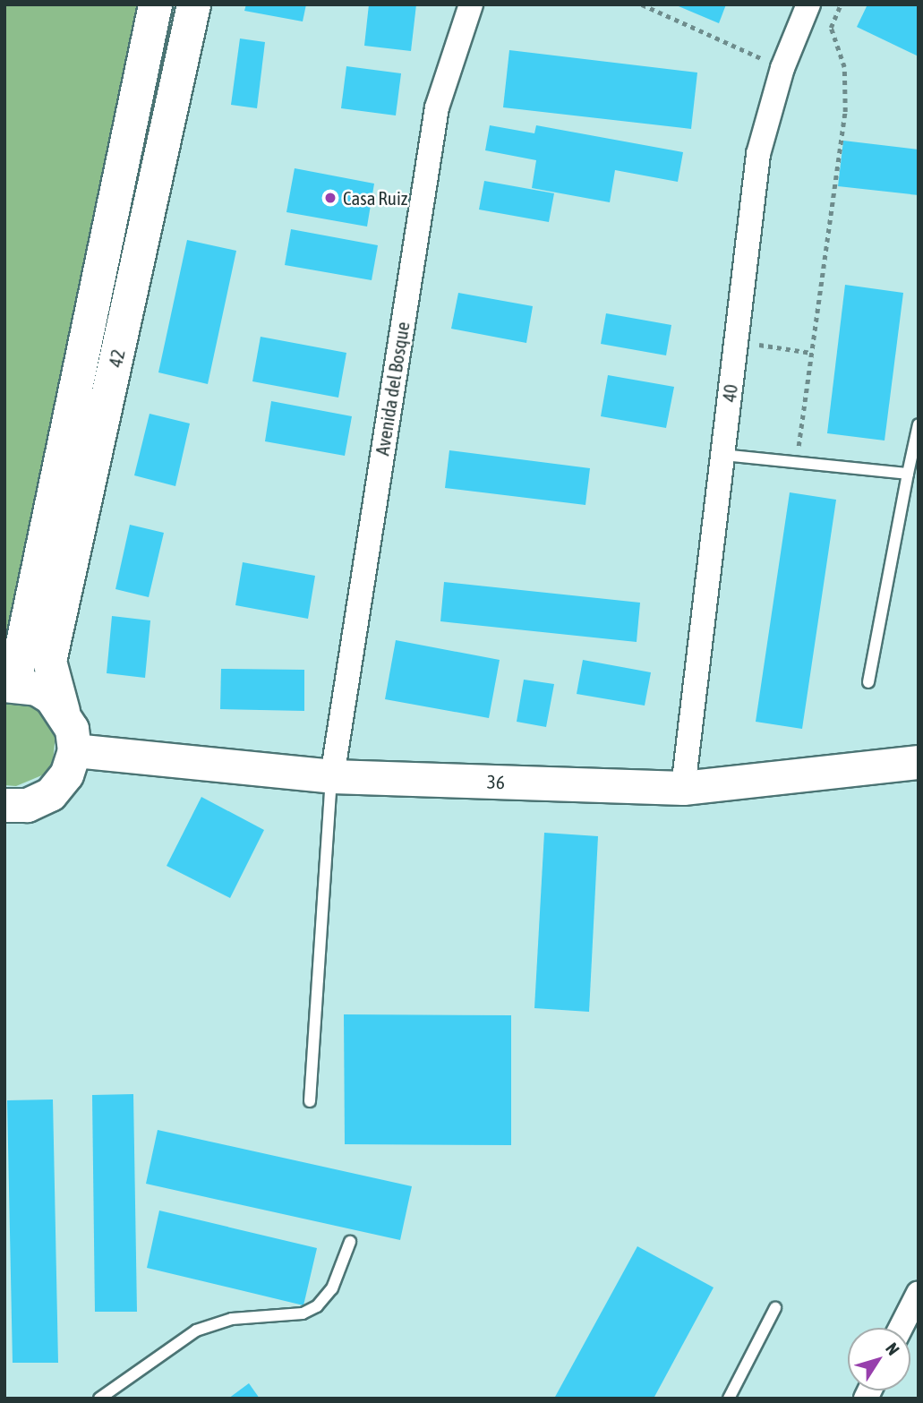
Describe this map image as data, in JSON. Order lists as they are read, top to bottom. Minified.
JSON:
{"streets":{"street":["42","Avenida del Bosque","40","36"]},"crossings":[["42","36"],["Avenida del Bosque","36"],["40","36"]],"places":["Casa Ruiz"],"north":"top right"}
